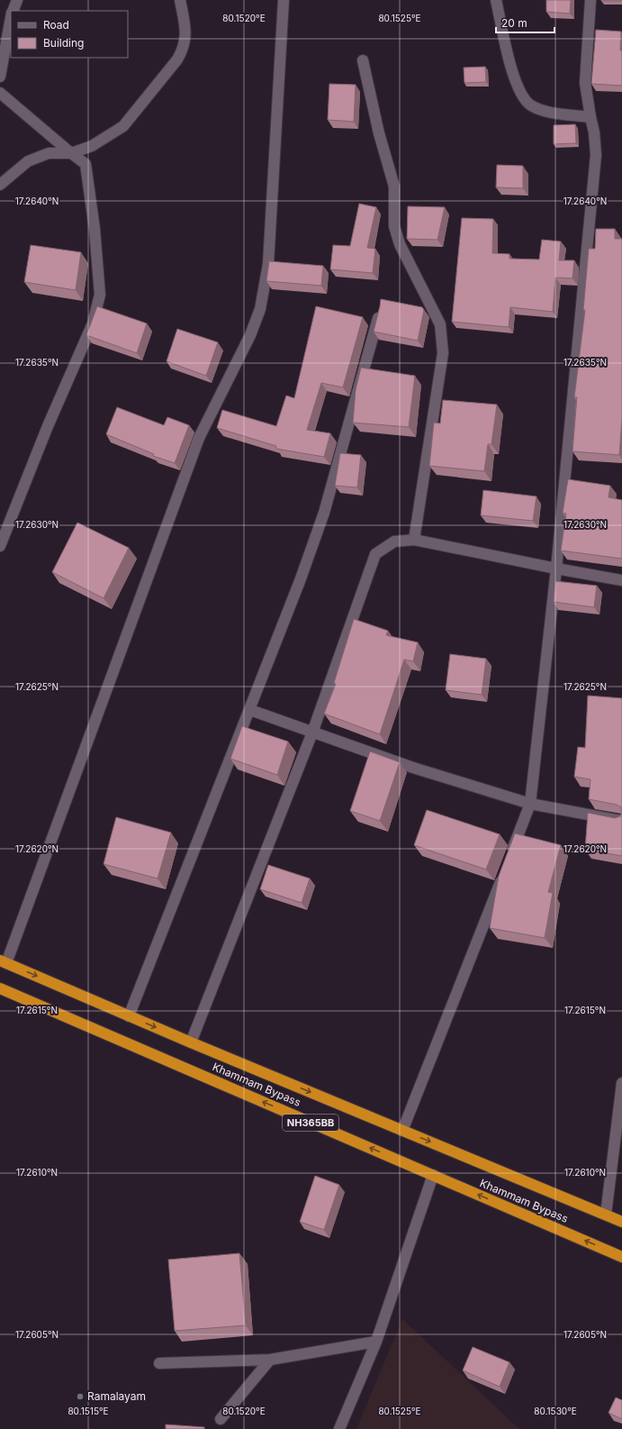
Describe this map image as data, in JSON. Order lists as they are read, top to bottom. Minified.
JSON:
{"streets":{"highway":["Khammam Bypass","NH365BB"]},"places":["Ramalayam"],"legend":["Road","Building"],"scale_bar":"20 m","coordinates":["80.1520°E","80.1525°E","17.2640°N","17.2635°N","17.2630°N","17.2625°N","17.2620°N","17.2615°N","17.2610°N","17.2605°N","80.1515°E","80.1530°E"]}
